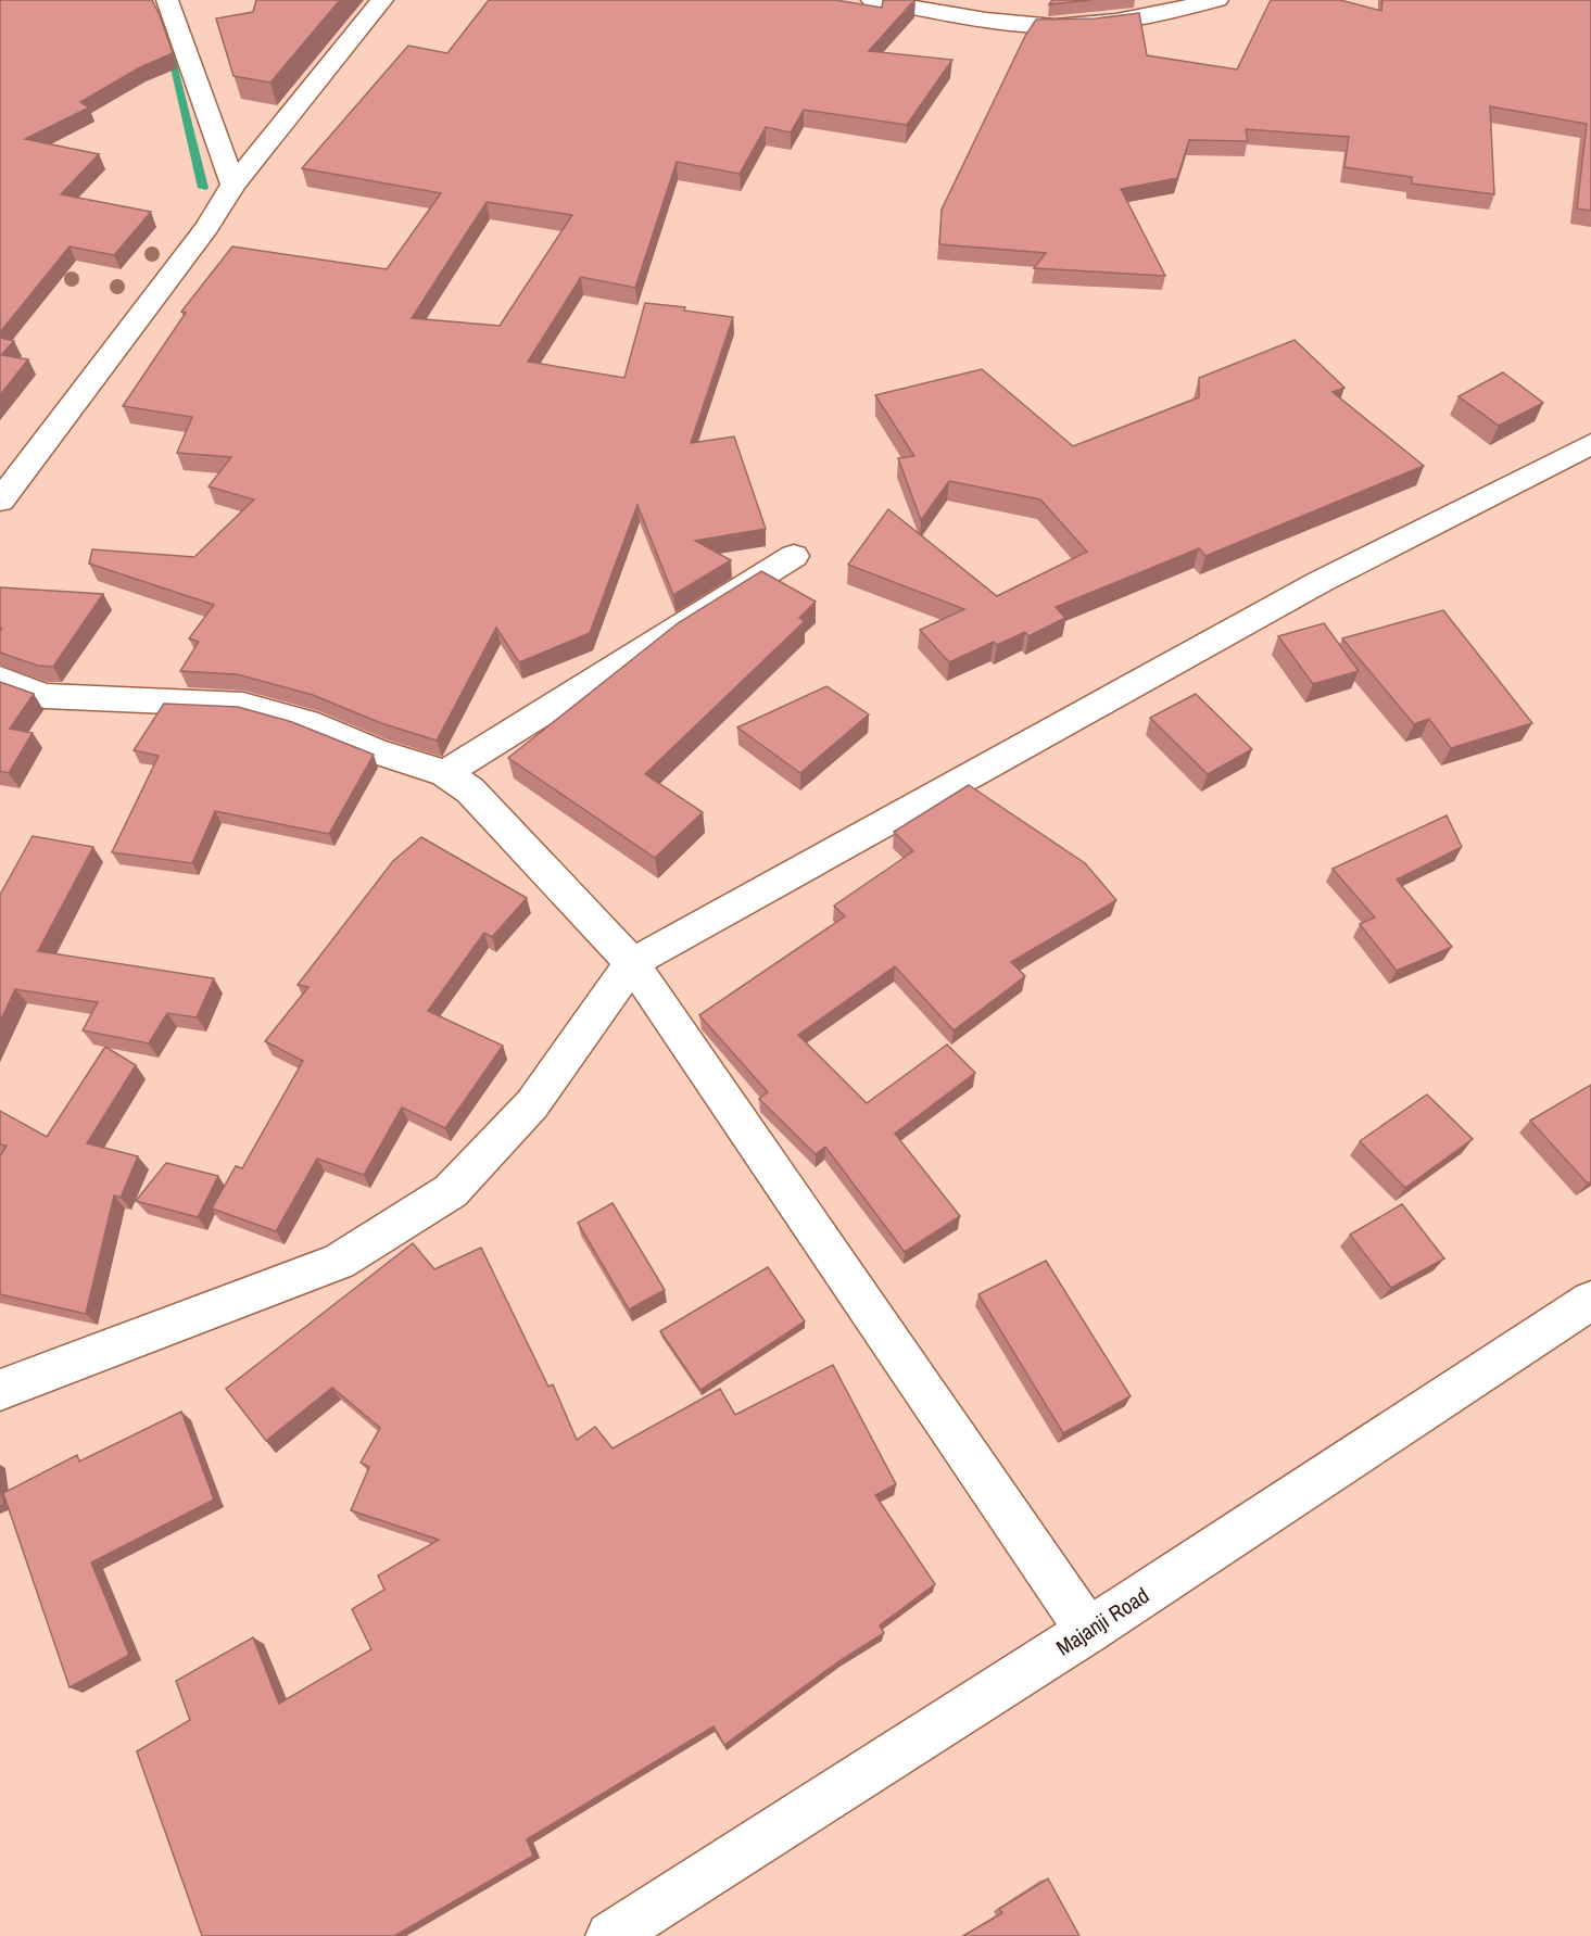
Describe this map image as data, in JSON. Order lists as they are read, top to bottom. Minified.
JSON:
{"streets":{"street":["Majanji Road"]}}
